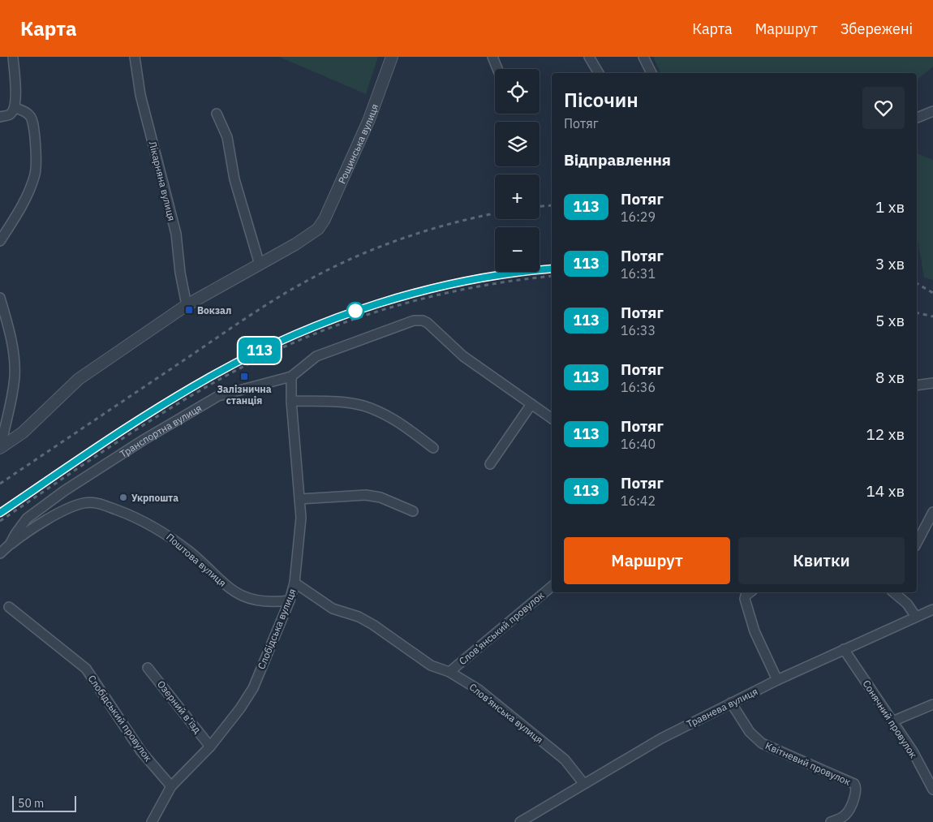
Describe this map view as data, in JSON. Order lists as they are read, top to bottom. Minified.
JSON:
{"streets":{"street":["Рощинська вулиця","Лікарняна вулиця","Транспортна вулиця","Поштова вулиця","Слов’янський провулок","Слобідська вулиця","Озерний в’їзд","Травнева вулиця","Слов’янська вулиця","Слобідський провулок","Сонячний провулок","Квітневий провулок"]},"crossings":[["Транспортна вулиця","Поштова вулиця"],["Транспортна вулиця","Слобідська вулиця"],["Поштова вулиця","Слобідська вулиця"],["Слов’янський провулок","Слов’янська вулиця"],["Слобідська вулиця","Озерний в’їзд"],["Слобідська вулиця","Слов’янська вулиця"],["Слобідська вулиця","Слобідський провулок"],["Травнева вулиця","Слов’янська вулиця"],["Травнева вулиця","Сонячний провулок"],["Травнева вулиця","Квітневий провулок"]],"places":{"transit":["Вокзал","Залізнична станція"],"other":["Укрпошта"]},"scale_bar":"50 m","page":{"header":"Карта","nav":["Карта","Маршрут","Збережені"],"on_map":"113","map_buttons":["+","−"],"heading":[["Пісочин","Потяг"],"Відправлення"],"list":[{"mark":"113","name":"Потяг","note":"16:29","value":"1 хв"},{"mark":"113","name":"Потяг","note":"16:31","value":"3 хв"},{"mark":"113","name":"Потяг","note":"16:33","value":"5 хв"},{"mark":"113","name":"Потяг","note":"16:36","value":"8 хв"},{"mark":"113","name":"Потяг","note":"16:40","value":"12 хв"},{"mark":"113","name":"Потяг","note":"16:42","value":"14 хв"}],"buttons":["Маршрут","Квитки"],"scale":"50 m"}}
